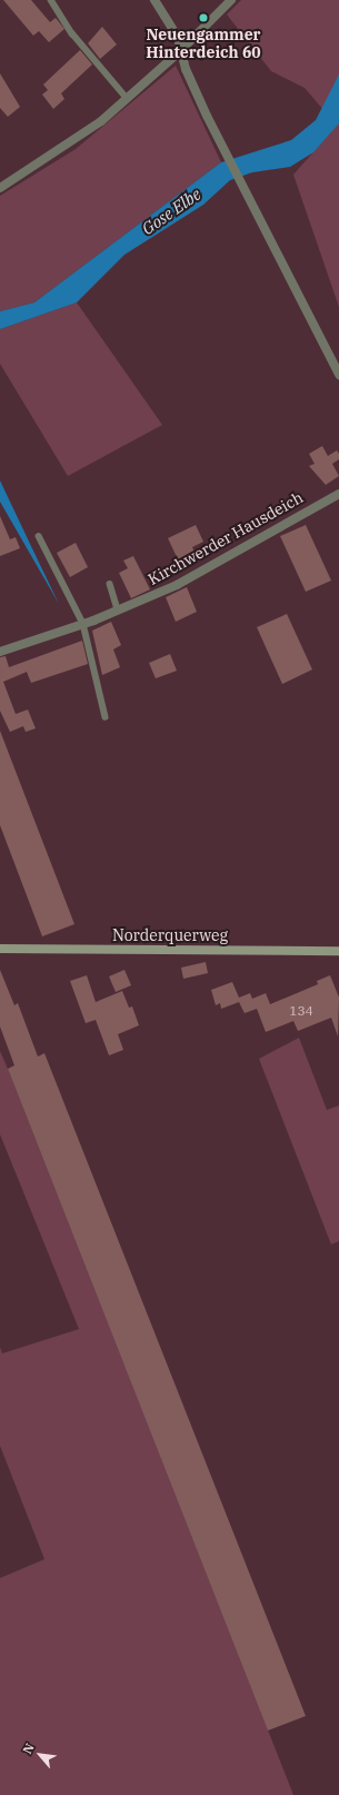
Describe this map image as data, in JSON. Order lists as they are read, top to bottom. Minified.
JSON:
{"streets":{"street":["Kirchwerder Hausdeich","Norderquerweg"]},"water":["Gose Elbe"],"places":["Neuengammer Hinterdeich 60"],"house_numbers":["134"],"north":"top left"}
